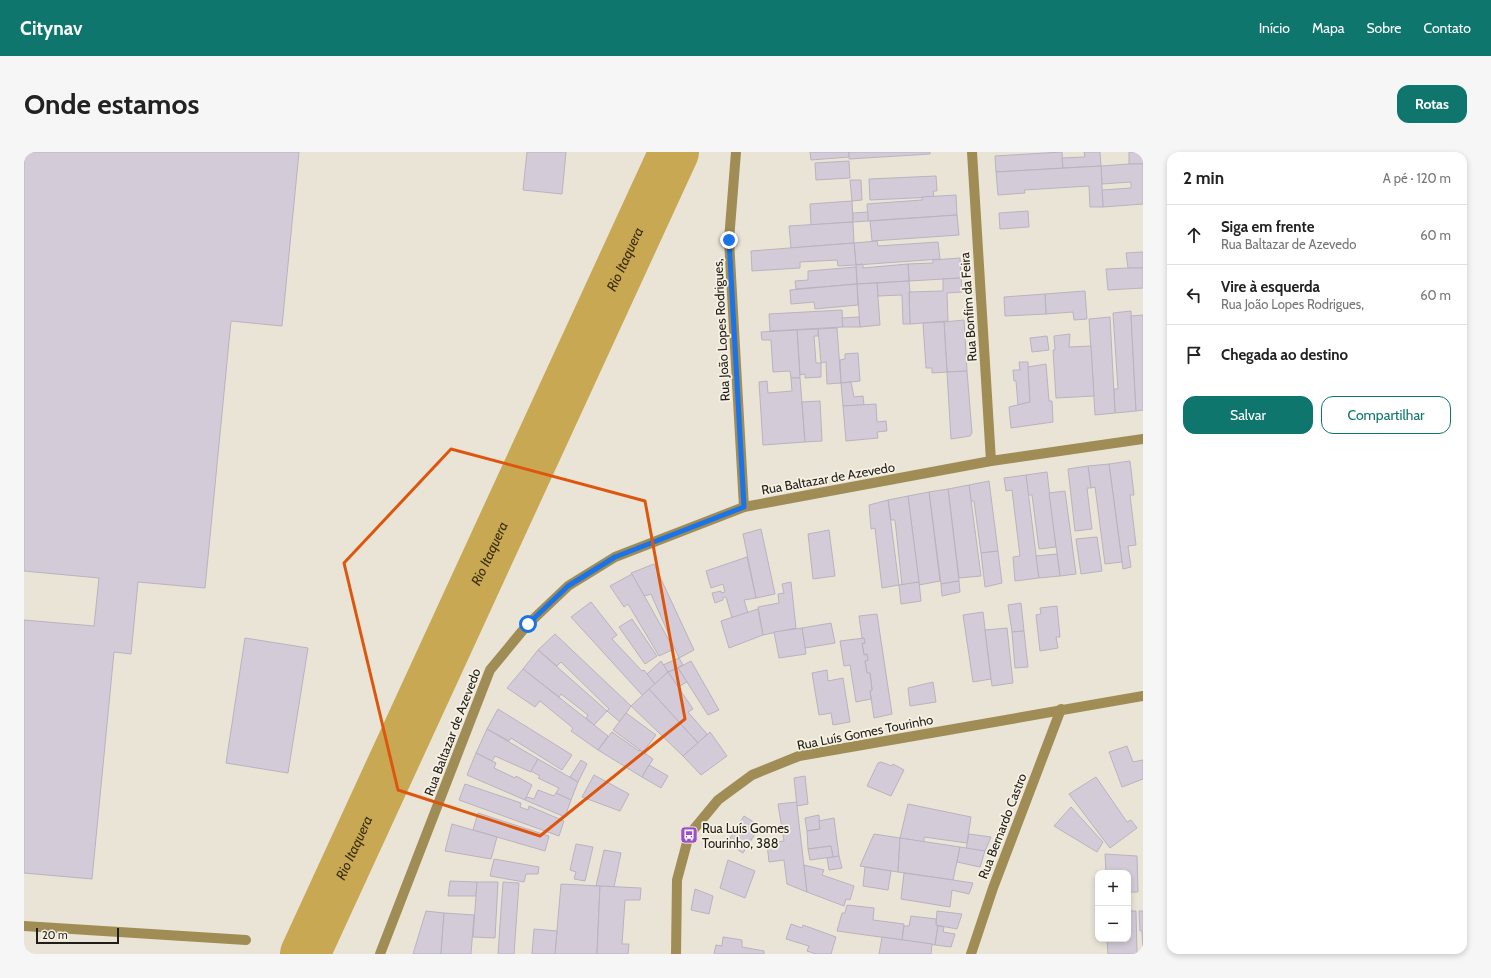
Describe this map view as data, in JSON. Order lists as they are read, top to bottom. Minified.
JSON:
{"streets":{"street":["Rua Bonfim da Feira","Rua João Lopes Rodrigues,","Rua Baltazar de Azevedo","Rua Luís Gomes Tourinho","Rua Bernardo Castro"]},"crossings":[["Rua Bonfim da Feira","Rua Baltazar de Azevedo"],["Rua João Lopes Rodrigues,","Rua Baltazar de Azevedo"],["Rua Luís Gomes Tourinho","Rua Bernardo Castro"]],"water":["Rio Itaquera"],"places":{"bus stop":["Rua Luís Gomes Tourinho, 388"]},"scale_bar":"20 m","page":{"header":"Citynav","nav":["Início","Mapa","Sobre","Contato"],"buttons":["Rotas",["Salvar","Compartilhar"]],"title":"Onde estamos","heading":["2 min","A pé · 120 m"],"list":[["Siga em frente","Rua Baltazar de Azevedo","60 m"],["Vire à esquerda","Rua João Lopes Rodrigues,","60 m"],"Chegada ao destino"],"map_buttons":["+","−"],"scale":"20 m"}}
